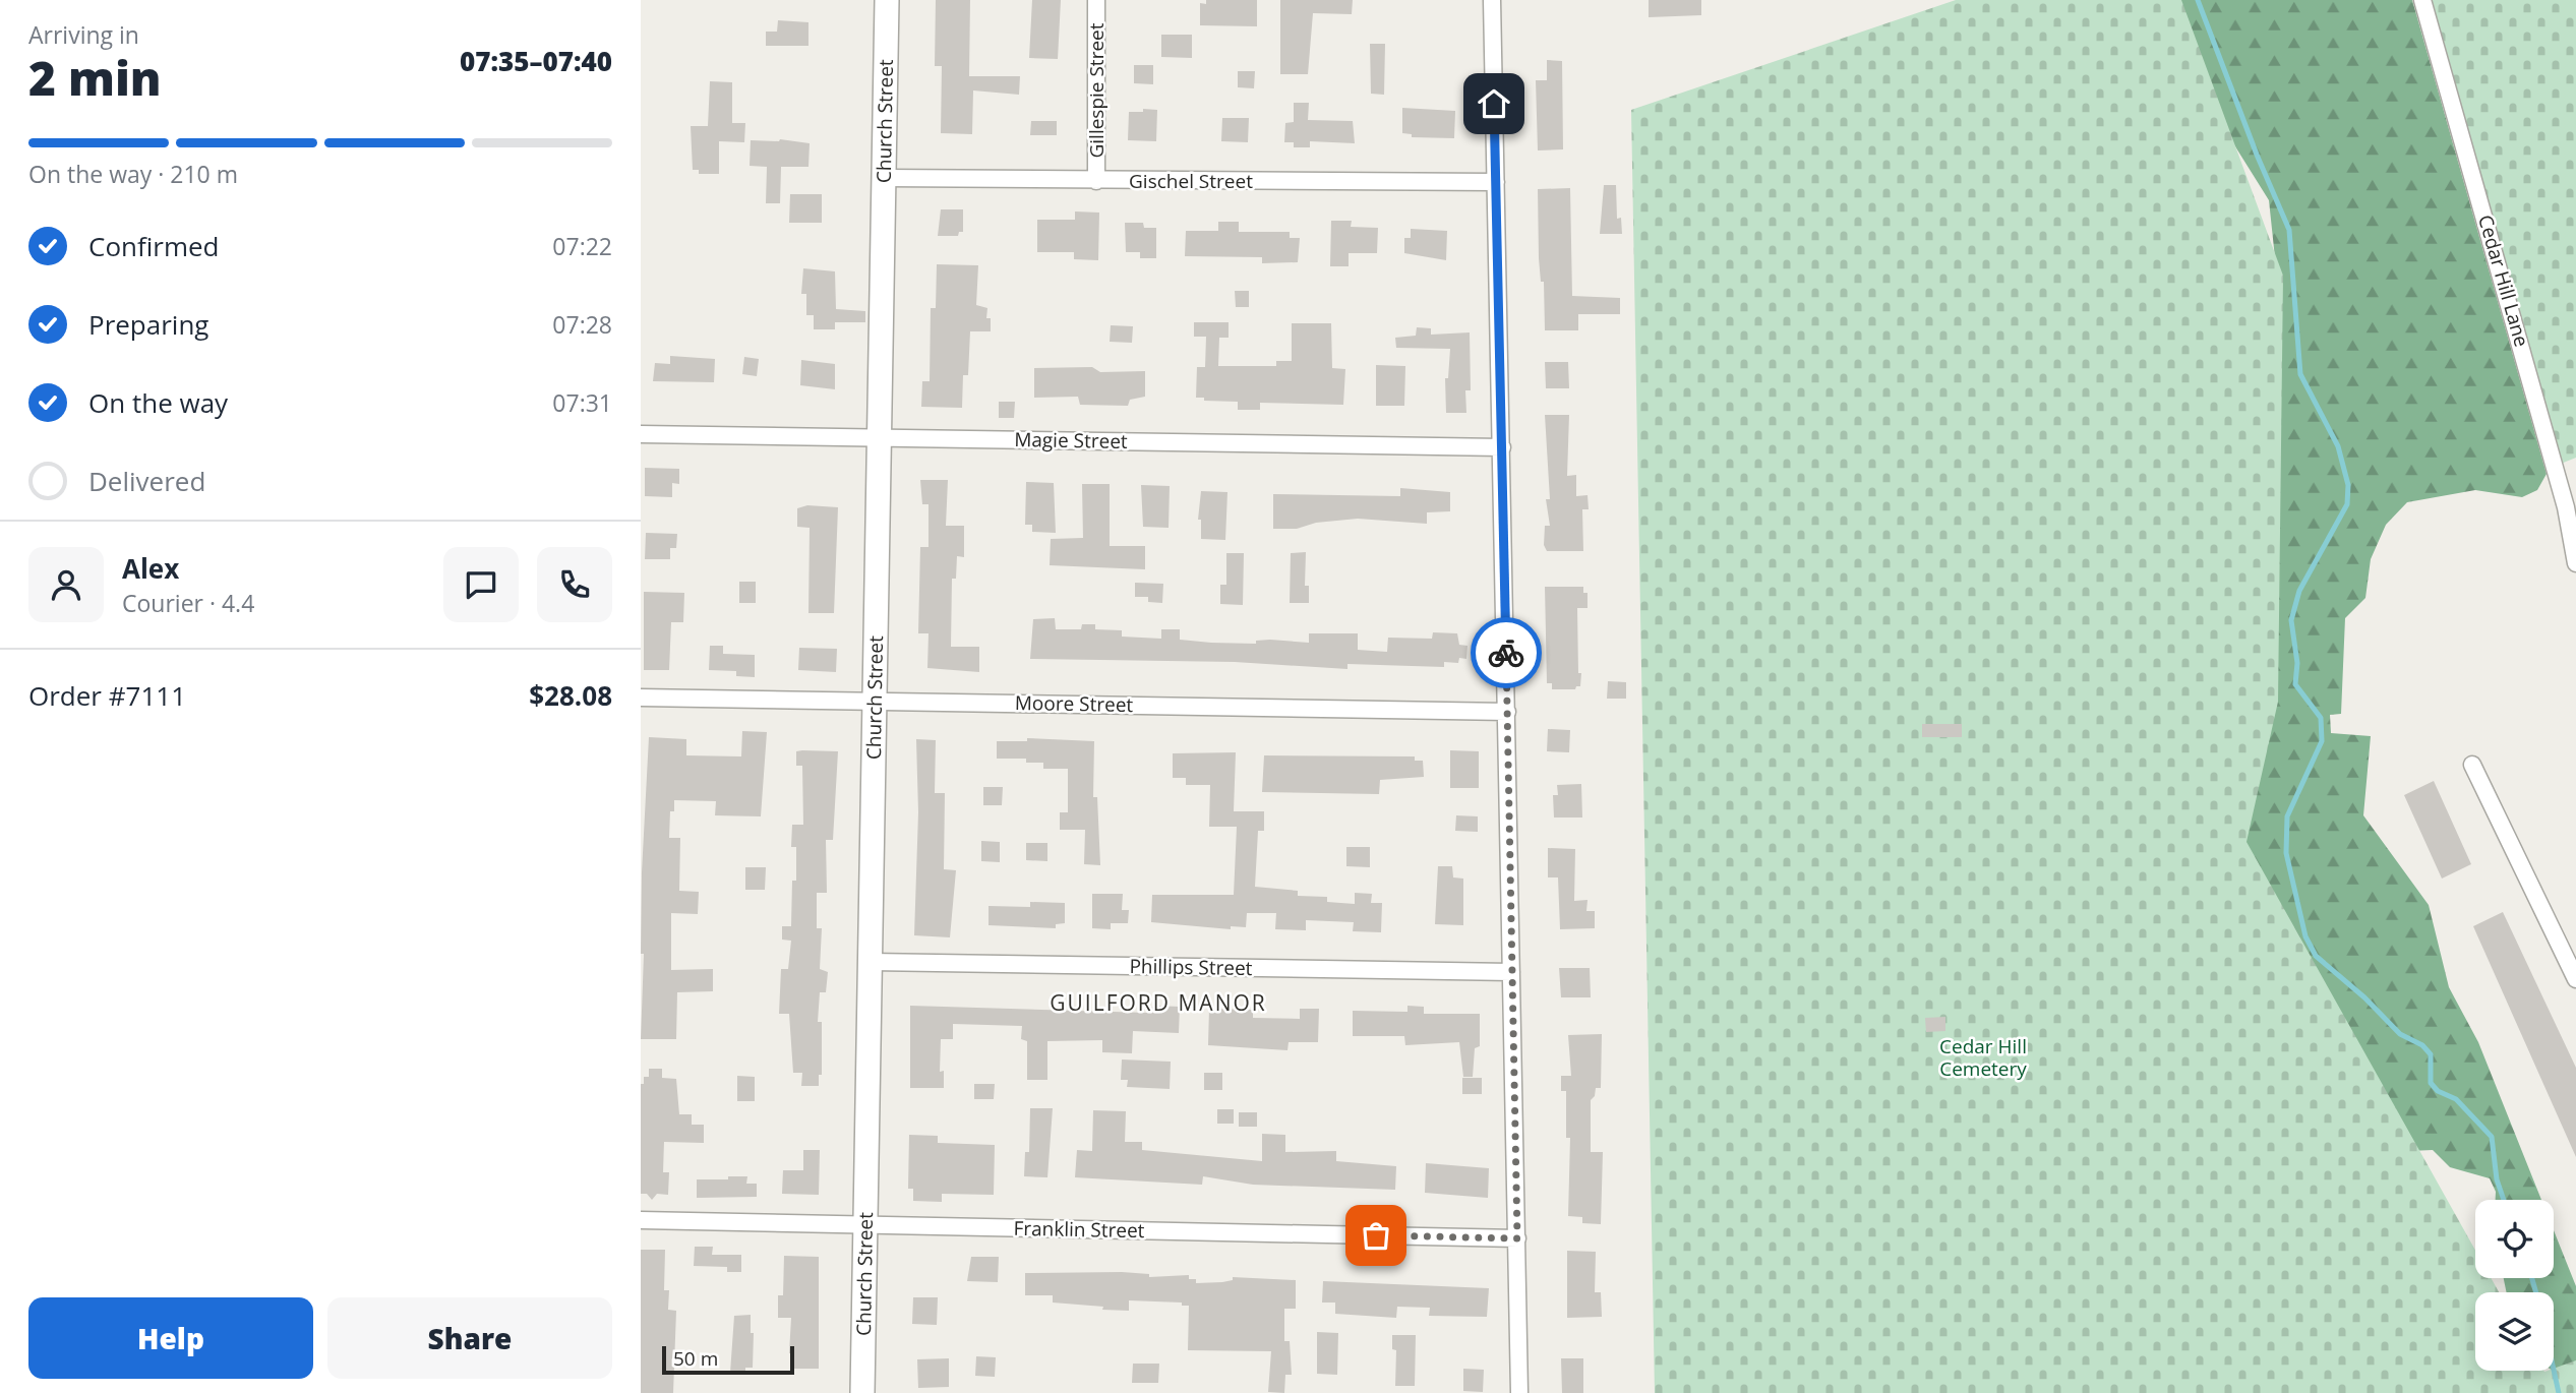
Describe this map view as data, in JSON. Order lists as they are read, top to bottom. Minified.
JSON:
{"streets":{"main road":["Church Street"],"street":["Gillespie Street","Gischel Street","Cedar Hill Lane","Magie Street","Moore Street","Phillips Street","Franklin Street"]},"crossings":[["Gillespie Street","Gischel Street"],["Church Street","Gischel Street"],["Church Street","Magie Street"],["Church Street","Moore Street"],["Church Street","Phillips Street"],["Church Street","Franklin Street"]],"districts":["GUILFORD MANOR"],"parks":["Cedar Hill Cemetery"],"scale_bar":"50 m","page":{"heading":["2 min","Arriving in","07:35–07:40"],"panel":["Alex","Courier · 4.4","Order #7111","$28.08"],"bar":"On the way · 210 m","list":[["Confirmed","07:22"],["Preparing","07:28"],["On the way","07:31"],"Delivered"],"buttons":["Help","Share"],"scale":"50 m"}}
